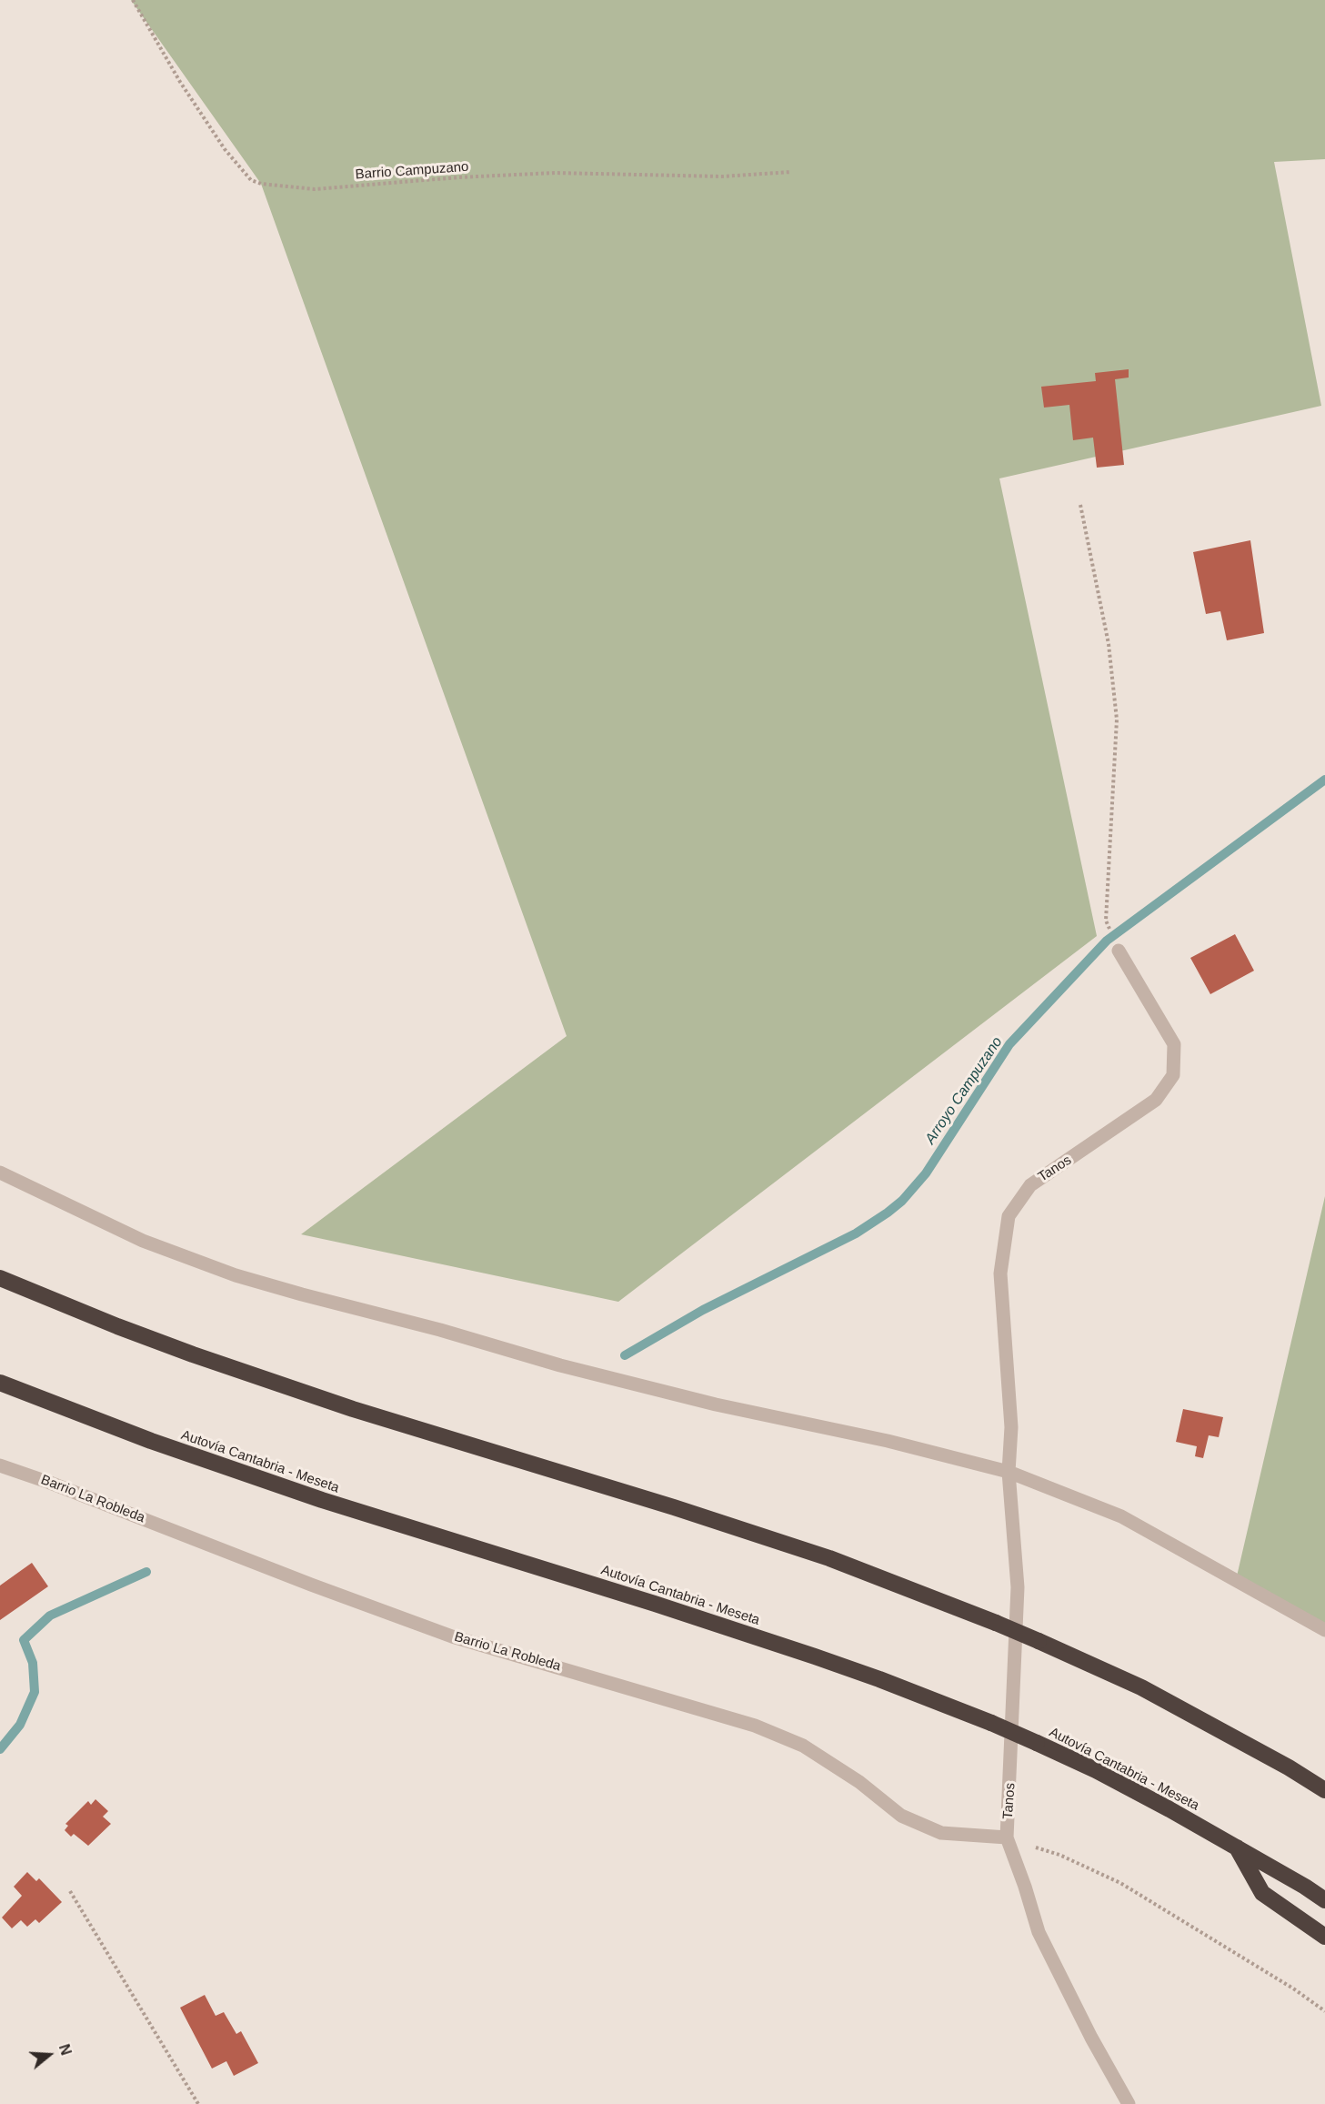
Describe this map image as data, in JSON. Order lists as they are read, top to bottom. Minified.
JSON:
{"streets":{"highway":["Autovía Cantabria - Meseta"],"street":["Tanos","Barrio La Robleda"],"path":["Barrio Campuzano"]},"crossings":[["Tanos","Barrio La Robleda"]],"water":["Arroyo Campuzano"],"north":"right"}
